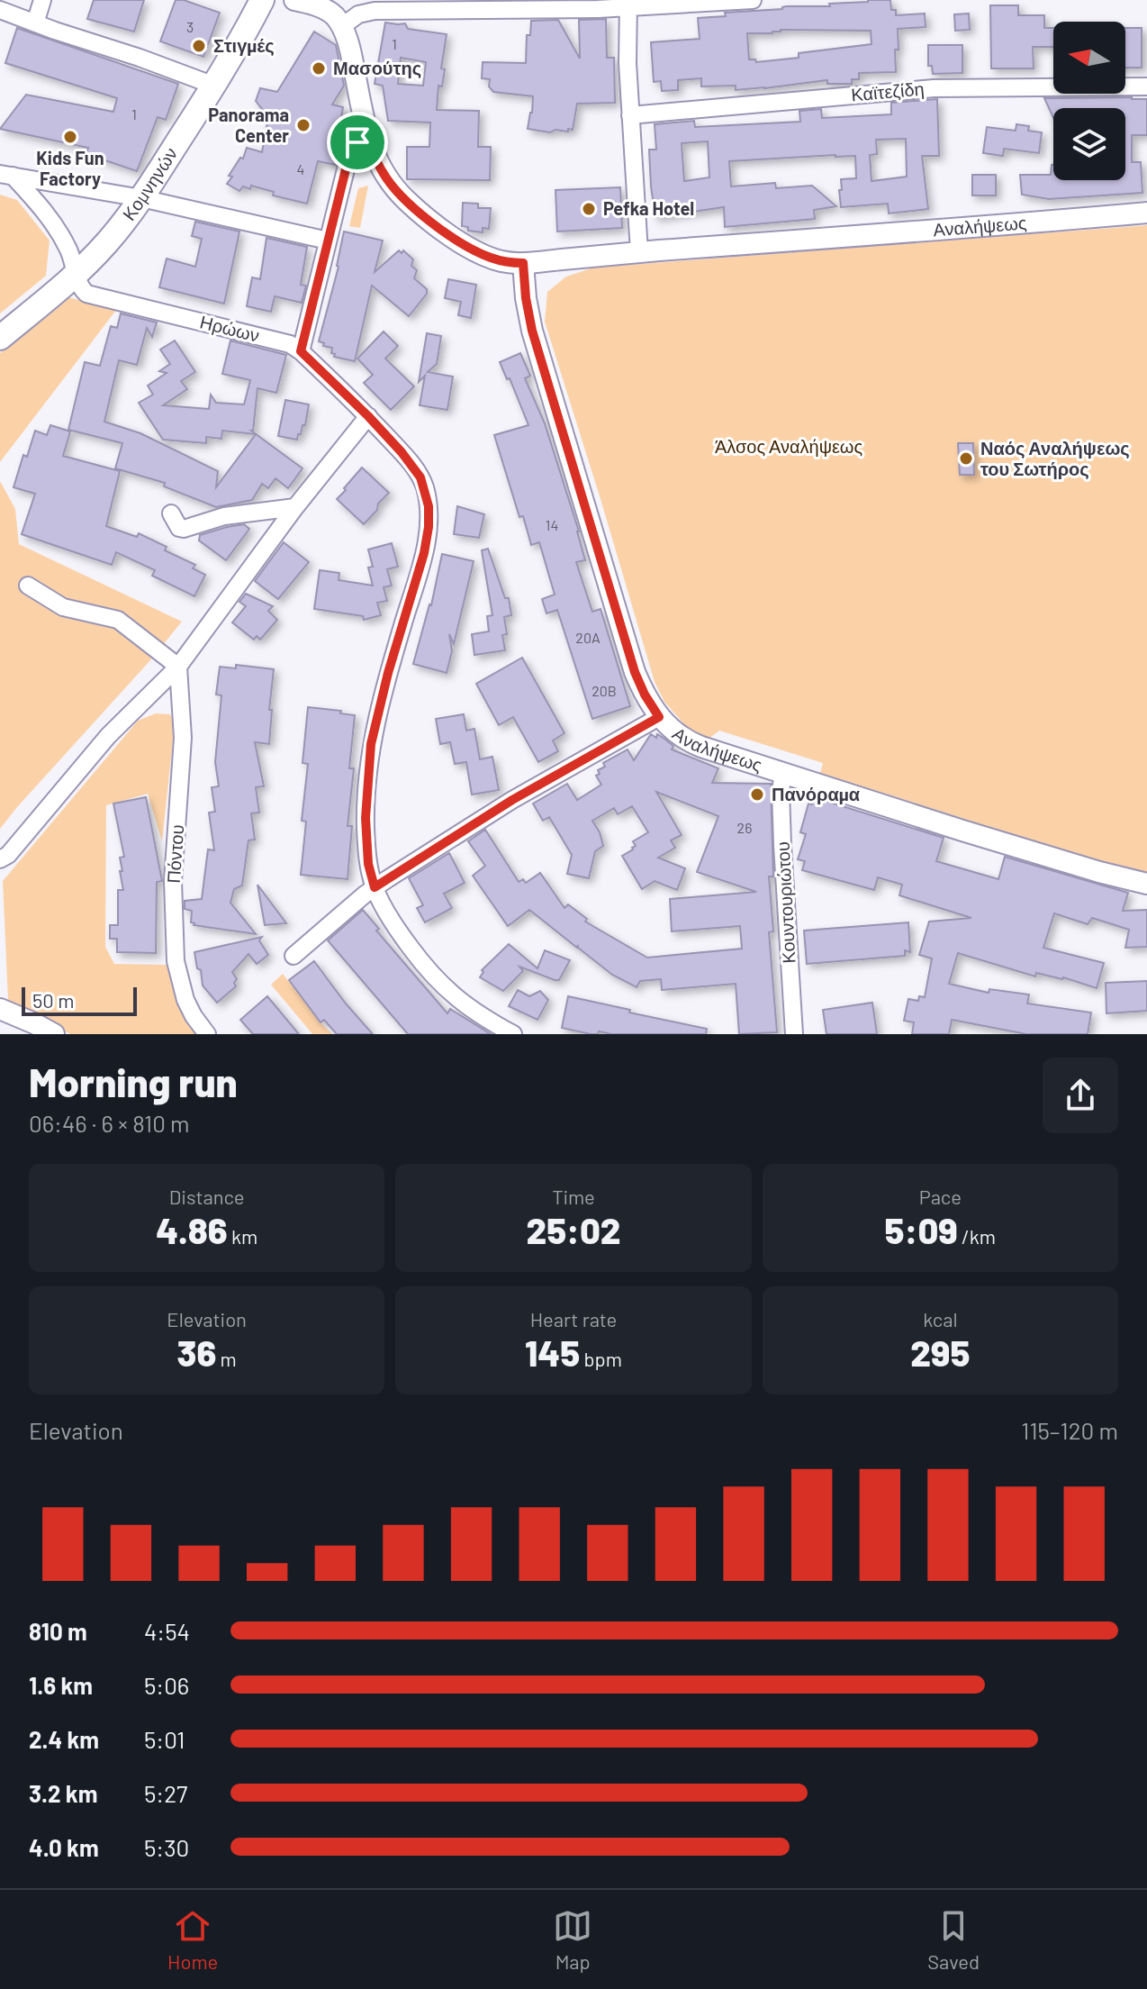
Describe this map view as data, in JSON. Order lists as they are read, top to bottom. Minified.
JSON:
{"streets":{"main road":["Κομνηνών"],"street":["Καϊτεζίδη","Αναλήψεως","Ηρώων","Πόντου","Κουντουριώτου"]},"crossings":[["Κομνηνών","Ηρώων"],["Αναλήψεως","Κουντουριώτου"]],"parks":["Άλσος Αναλήψεως"],"places":["Στιγμές","Μασούτης","Panorama Center","Kids Fun Factory","Pefka Hotel","Ναός Αναλήψεως του Σωτήρος","Πανόραμα"],"house_numbers":["3","1","1","4","14","20A","20B","26"],"scale_bar":"50 m","north":"left","page":{"scale":"50 m","heading":["Morning run","06:46 · 6 × 810 m"],"stats":[["Distance","4.86 km"],["Time","25:02"],["Pace","5:09 /km"],["Elevation","36 m"],["Heart rate","145 bpm"],["kcal","295"]],"chart":["Elevation","115–120 m"],"list":[{"name":"810 m","note":"4:54"},{"name":"1.6 km","note":"5:06"},{"name":"2.4 km","note":"5:01"},{"name":"3.2 km","note":"5:27"},{"name":"4.0 km","note":"5:30"}],"tabs":["Home","Map","Saved"]}}
